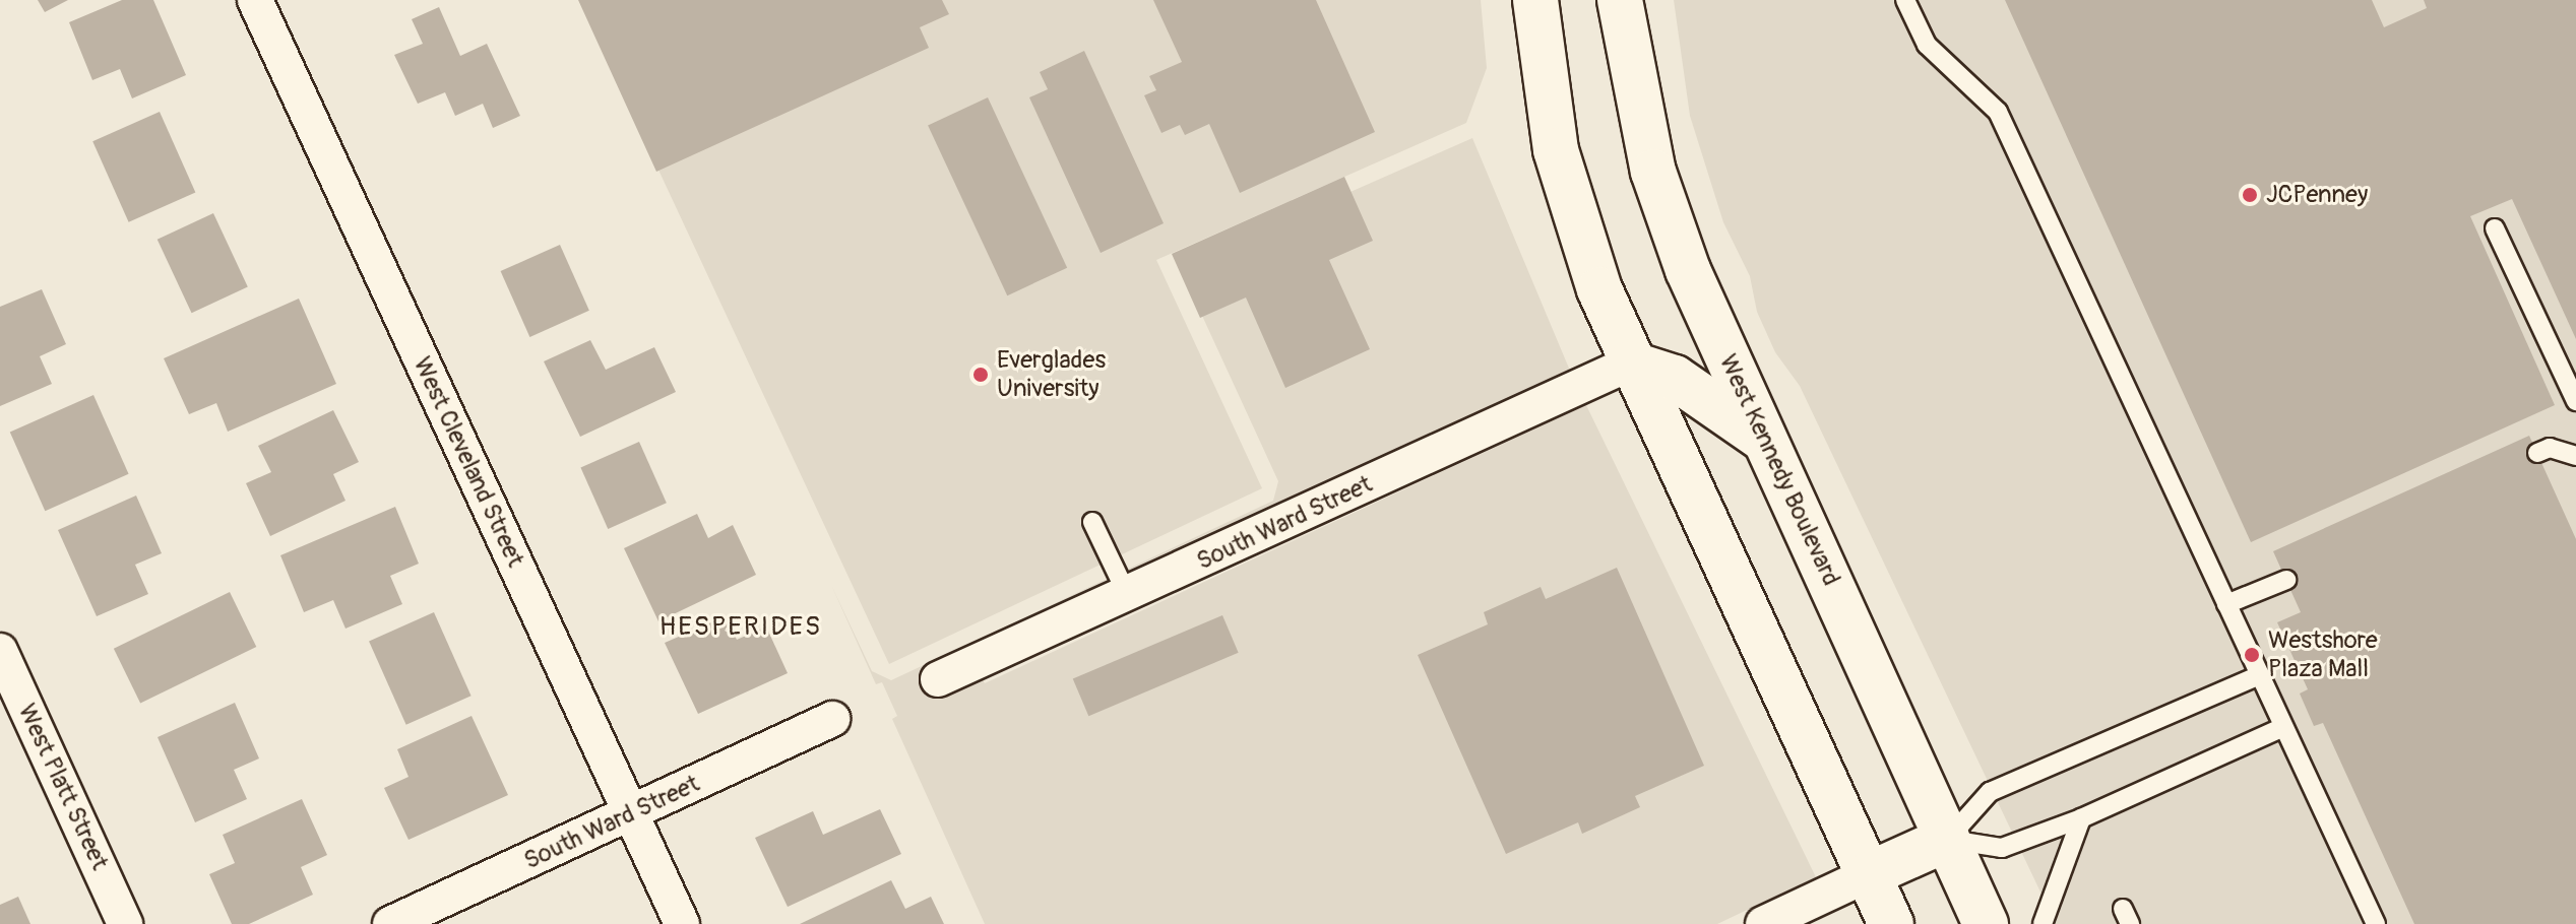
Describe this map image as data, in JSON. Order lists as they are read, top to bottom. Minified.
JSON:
{"streets":{"main road":["West Kennedy Boulevard"],"street":["West Cleveland Street","South Ward Street","West Platt Street"]},"crossings":[["West Cleveland Street","South Ward Street"]],"districts":["HESPERIDES"],"places":["JCPenney","Everglades University","Westshore Plaza Mall"]}
